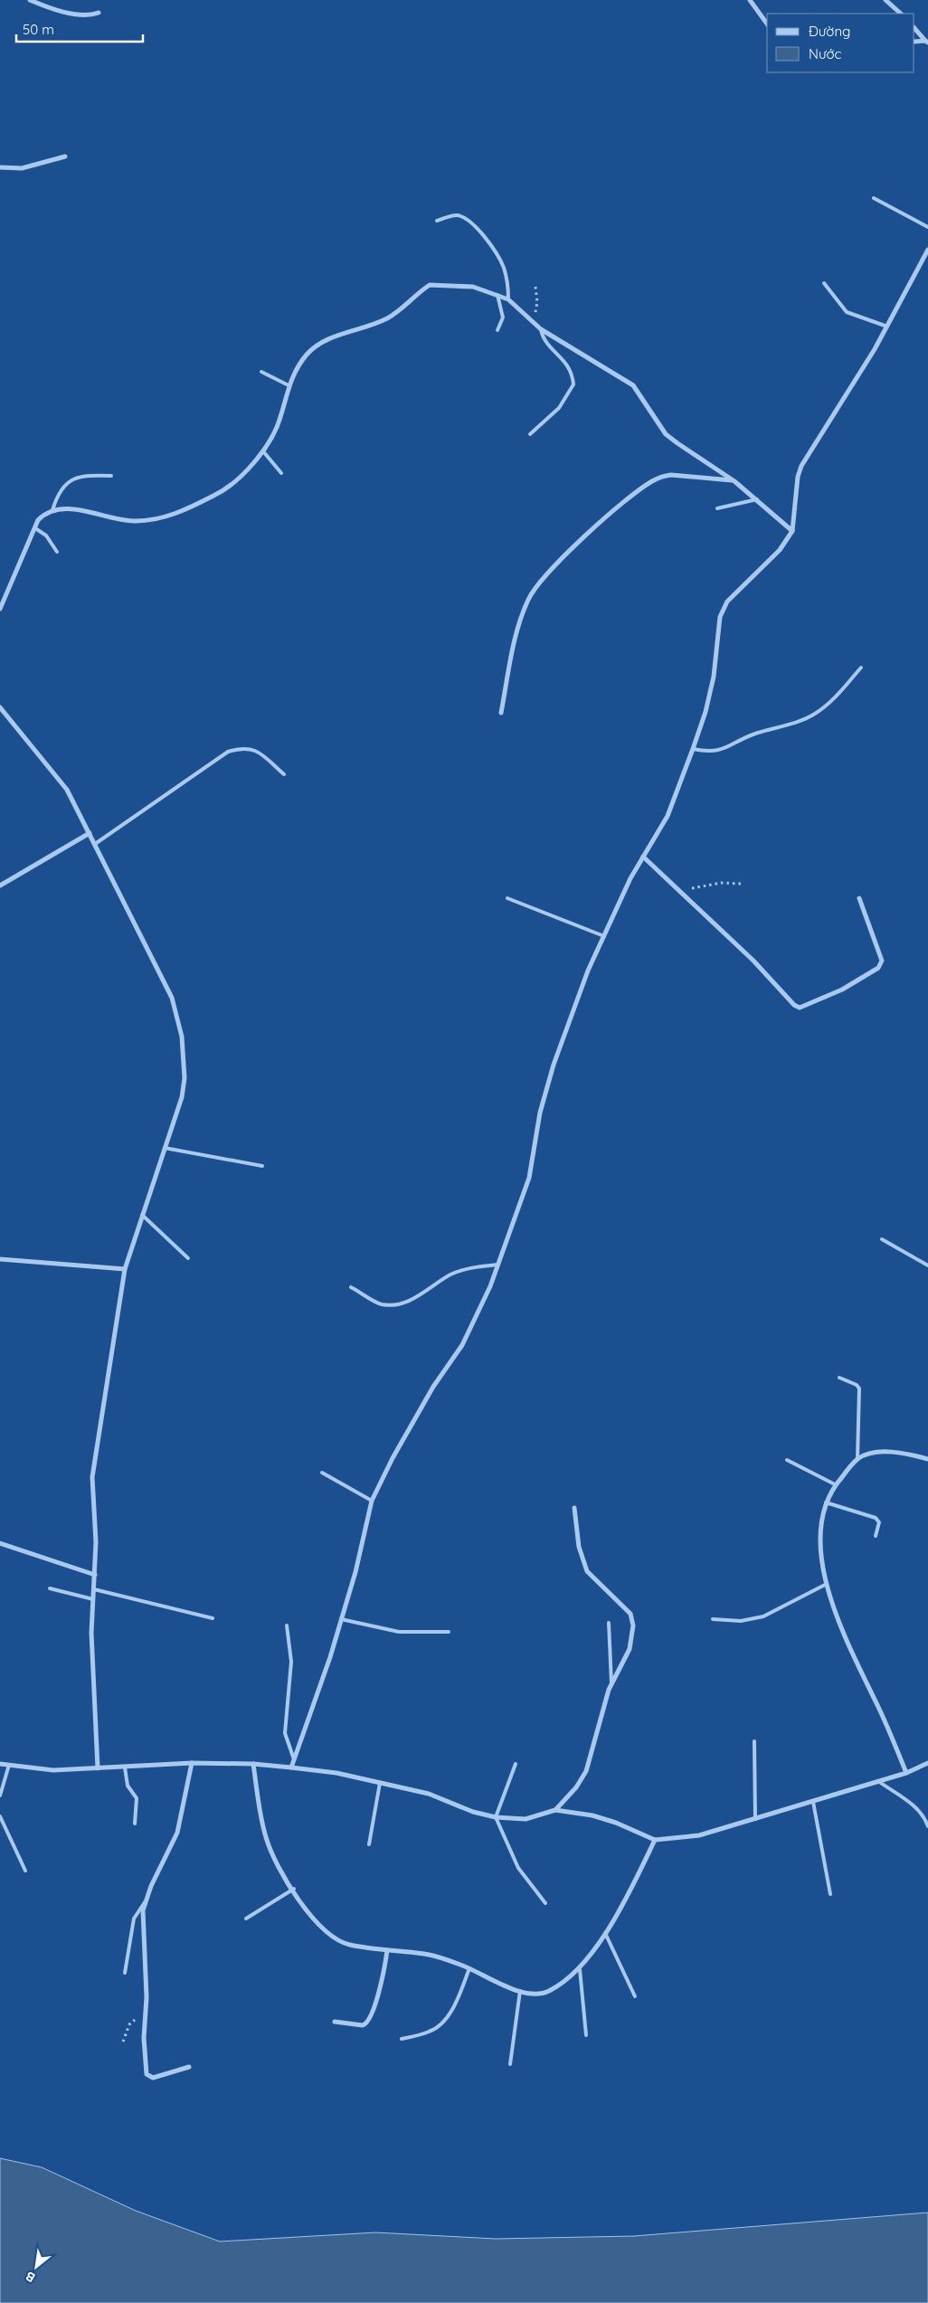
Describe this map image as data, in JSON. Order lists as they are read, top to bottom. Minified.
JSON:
{"legend":["Đường","Nước"],"scale_bar":"50 m","north":"bottom left"}
